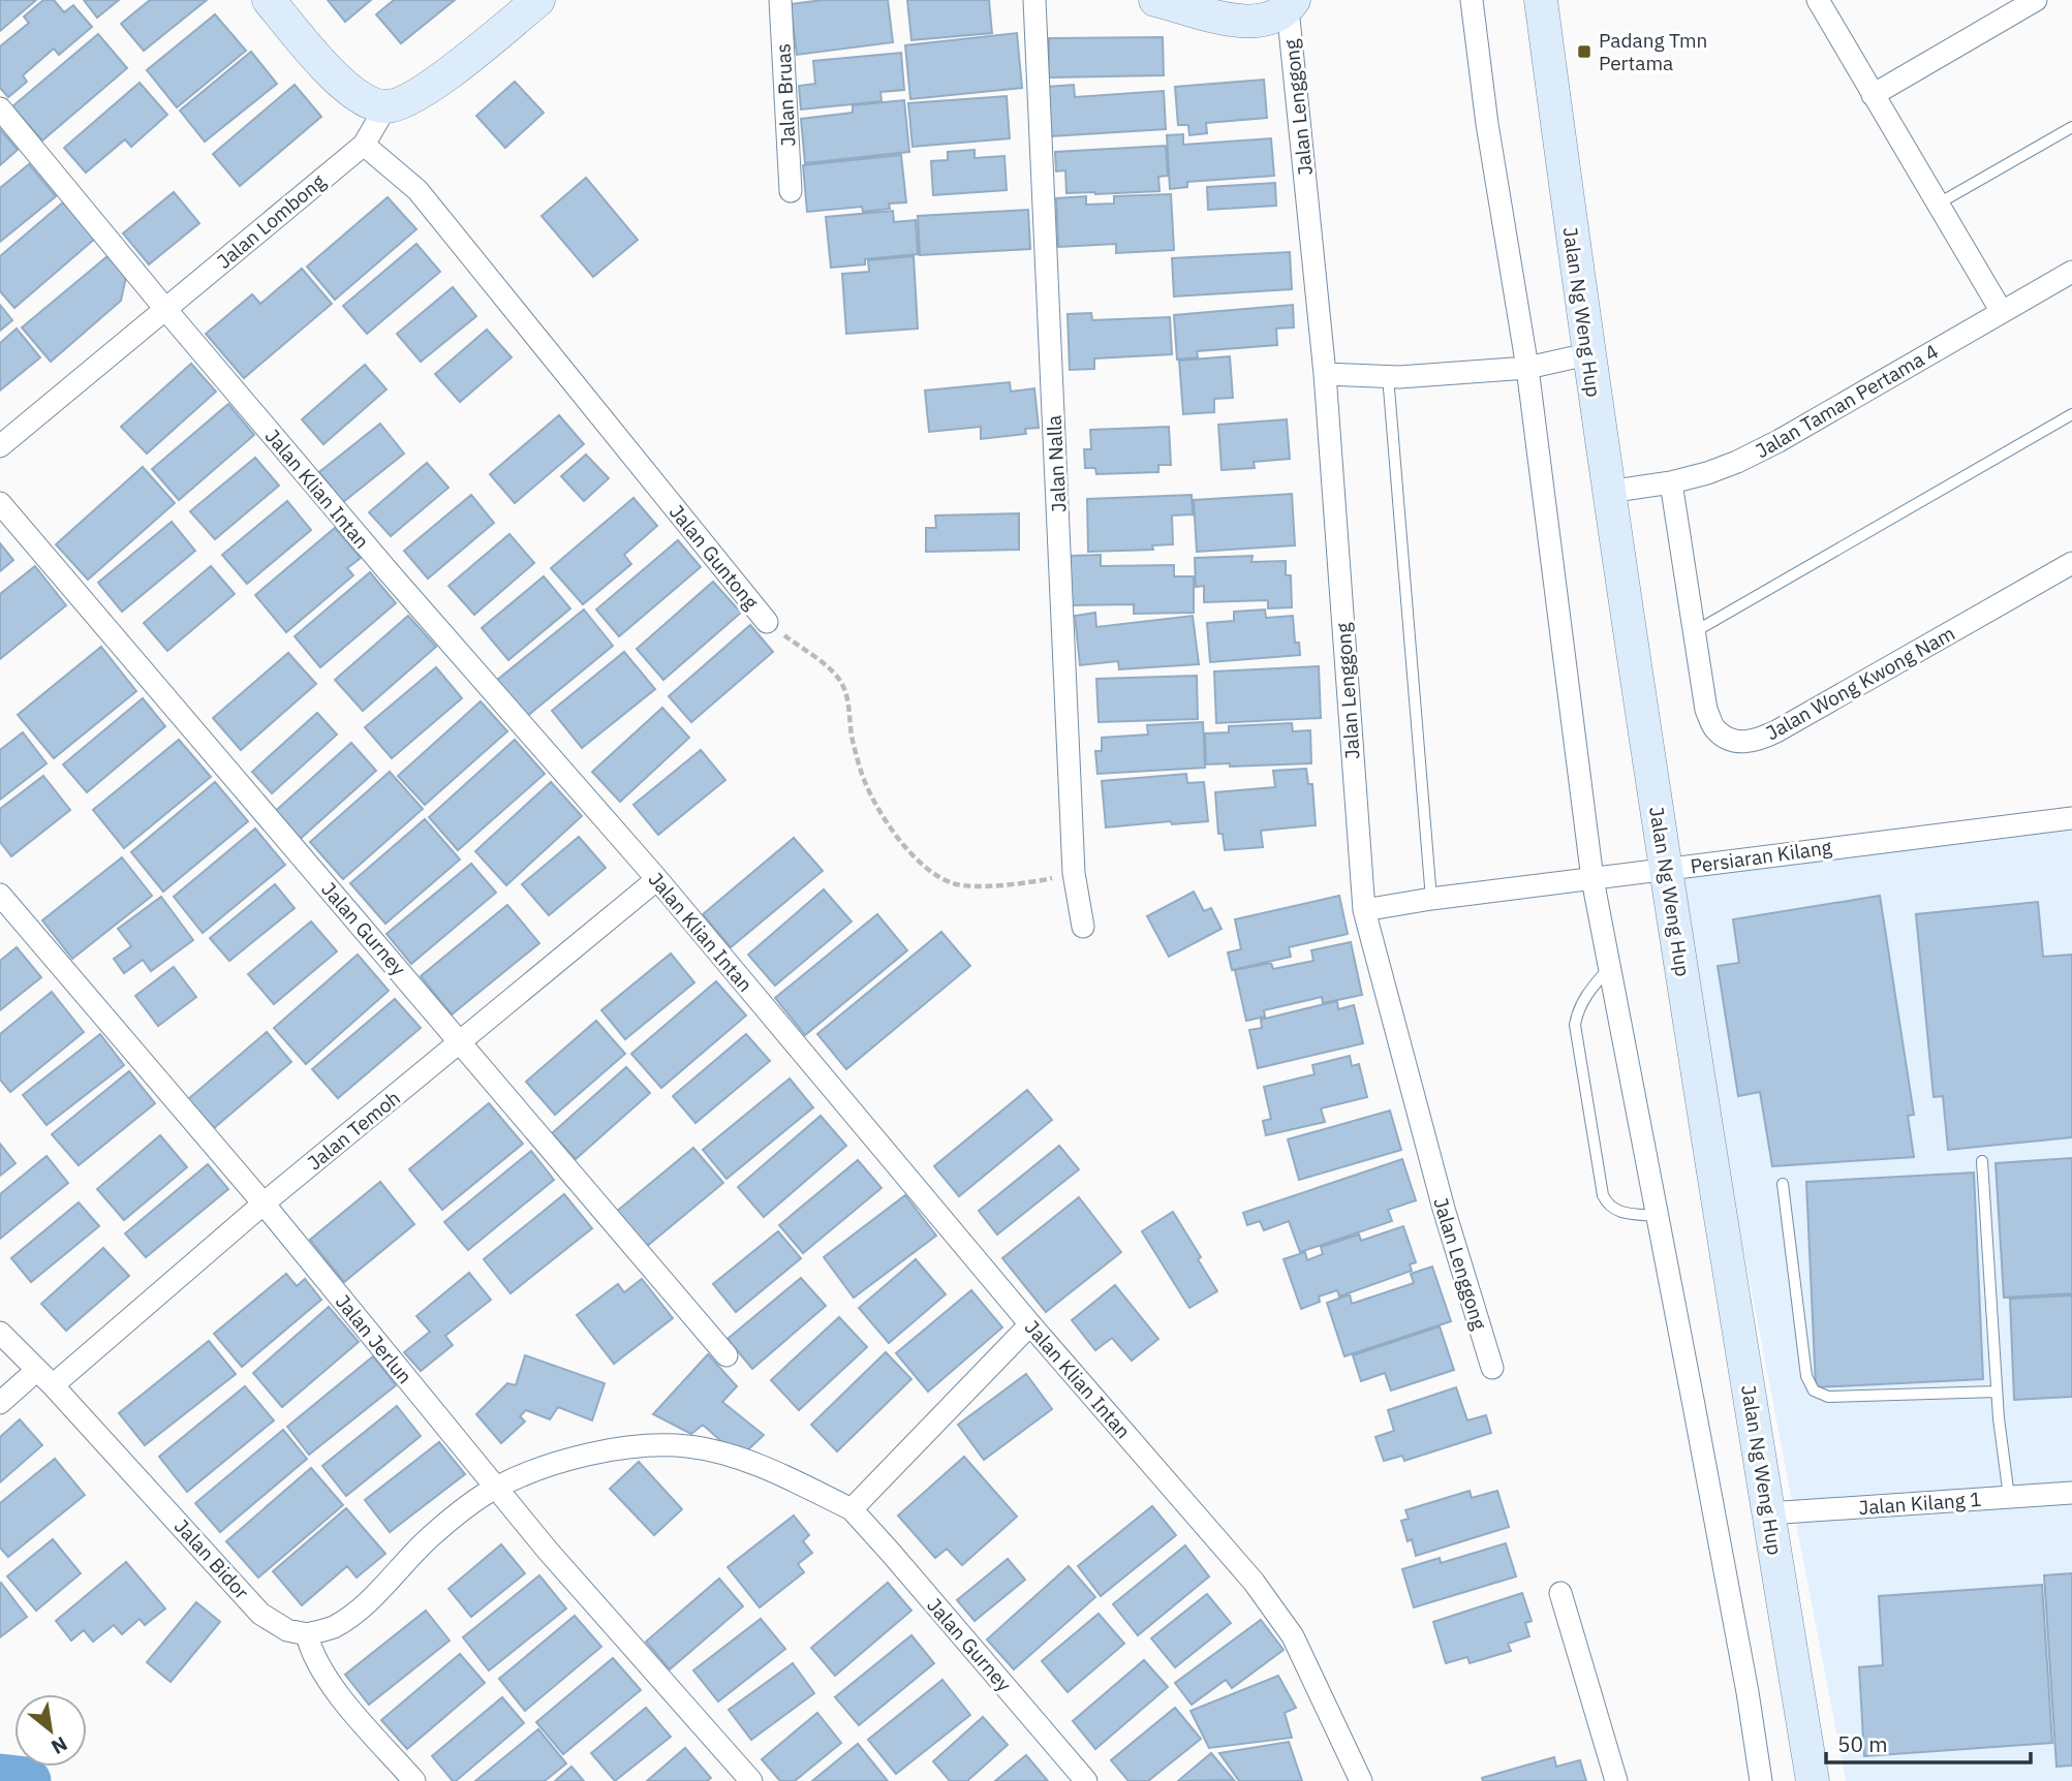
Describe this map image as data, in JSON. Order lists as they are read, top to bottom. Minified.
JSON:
{"streets":{"main road":["Jalan Ng Weng Hup"],"street":["Jalan Bruas","Jalan Lenggong","Jalan Lombong","Jalan Taman Pertama 4","Jalan Nalla","Jalan Klian Intan","Jalan Guntong","Jalan Wong Kwong Nam","Persiaran Kilang","Jalan Gurney","Jalan Temoh","Jalan Jerlun","Jalan Kilang 1","Jalan Bidor"]},"crossings":[["Jalan Lenggong","Persiaran Kilang"],["Jalan Lombong","Jalan Klian Intan"],["Jalan Lombong","Jalan Guntong"],["Jalan Ng Weng Hup","Jalan Taman Pertama 4"],["Jalan Ng Weng Hup","Persiaran Kilang"],["Jalan Ng Weng Hup","Jalan Kilang 1"],["Jalan Taman Pertama 4","Jalan Wong Kwong Nam"],["Jalan Nalla","Jalan Guntong"],["Jalan Klian Intan","Jalan Temoh"],["Jalan Gurney","Jalan Temoh"],["Jalan Temoh","Jalan Jerlun"],["Jalan Temoh","Jalan Bidor"]],"places":{"transit":["Padang Tmn Pertama"]},"scale_bar":"50 m","north":"bottom right"}
